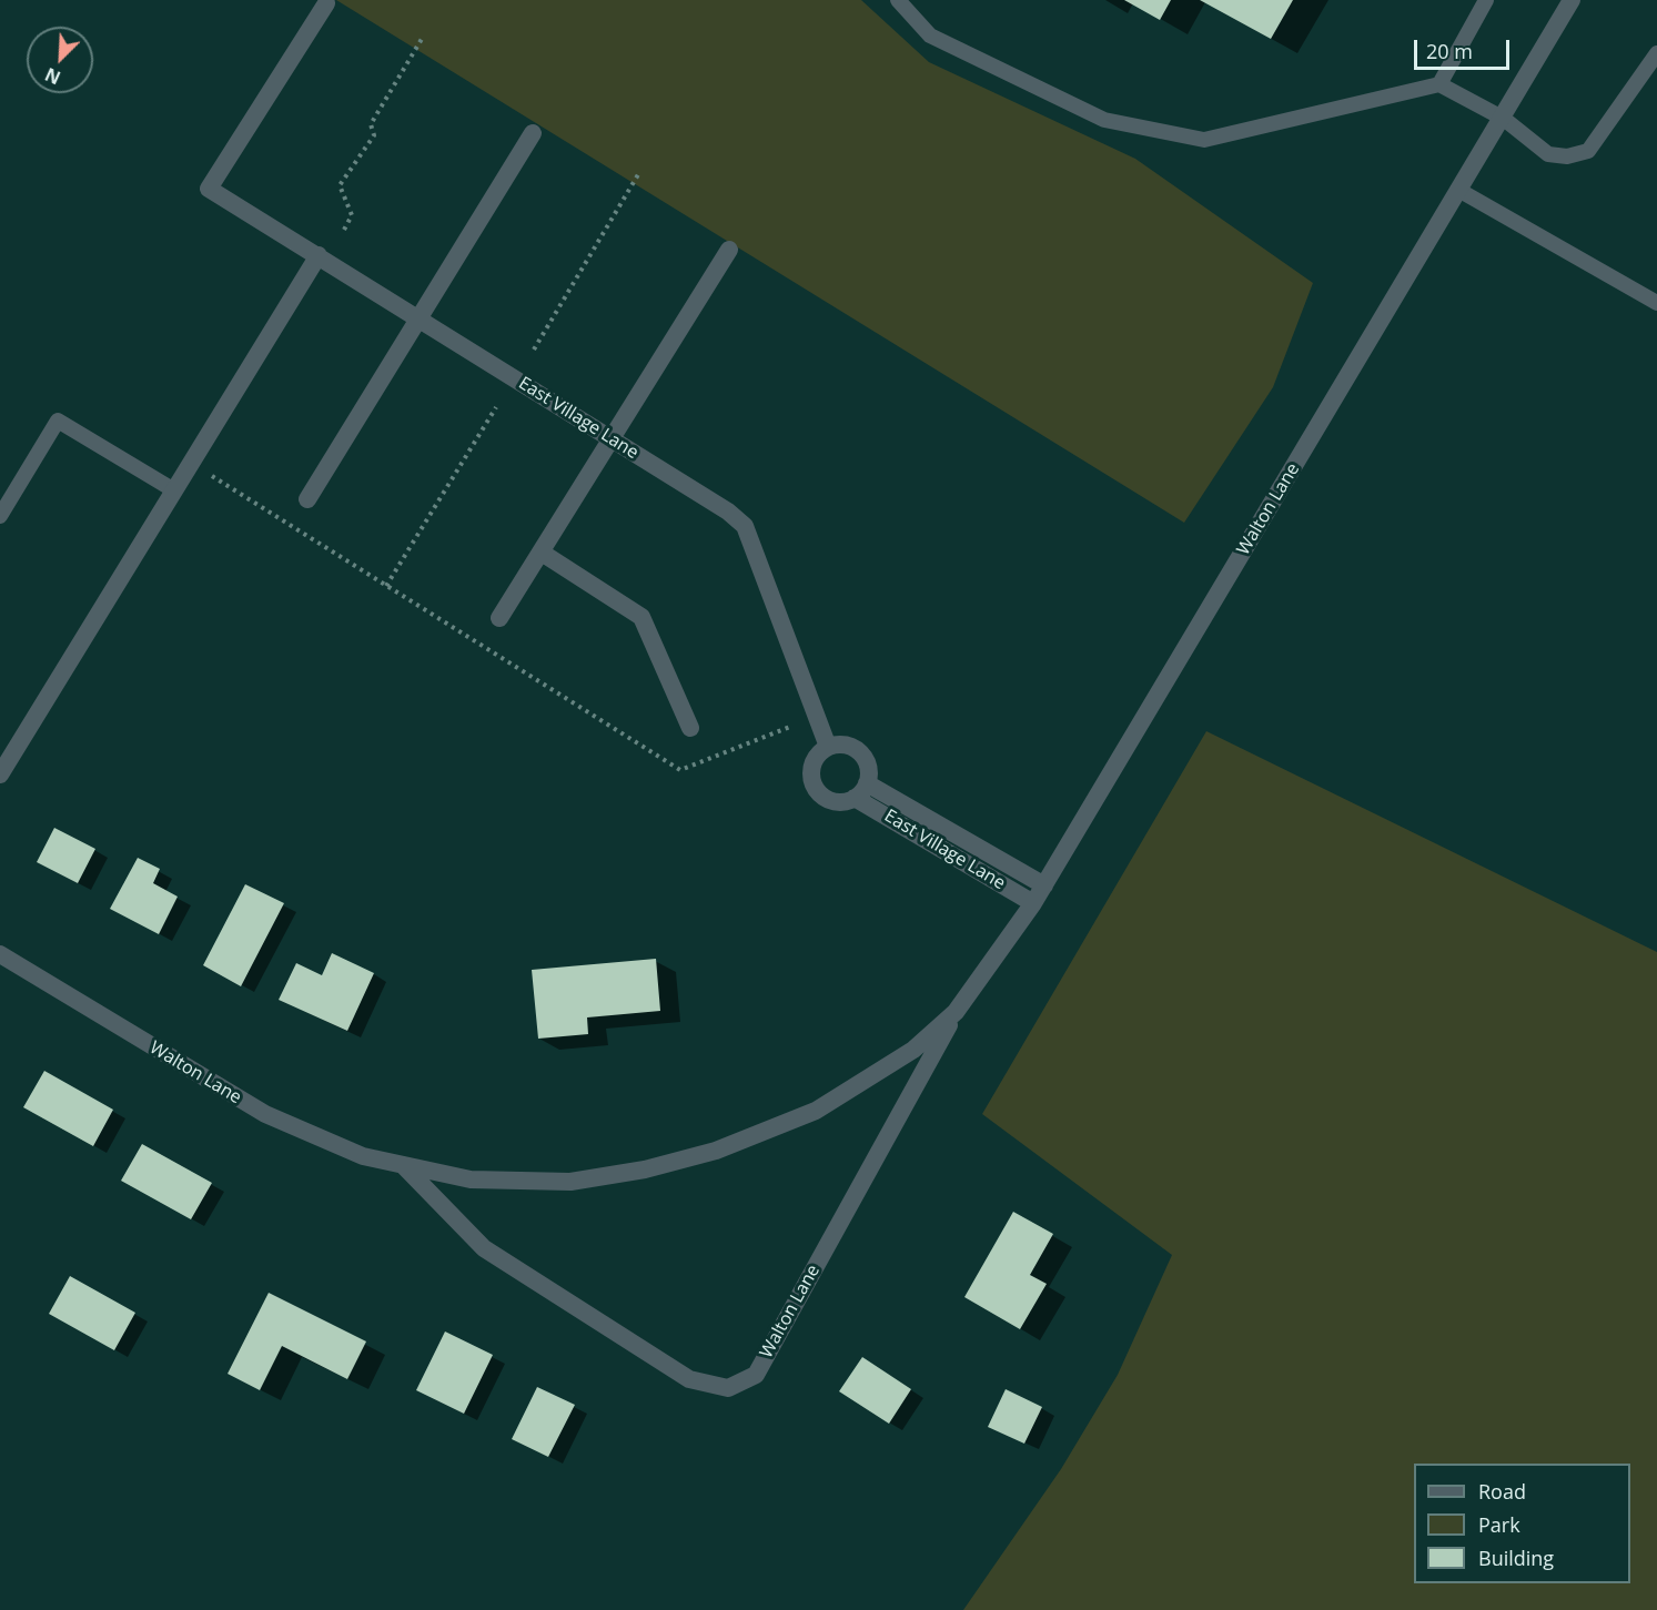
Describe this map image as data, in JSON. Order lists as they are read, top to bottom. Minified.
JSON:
{"streets":{"street":["East Village Lane","Walton Lane"]},"crossings":[["East Village Lane","Walton Lane"]],"legend":["Road","Park","Building"],"scale_bar":"20 m","north":"bottom left"}
